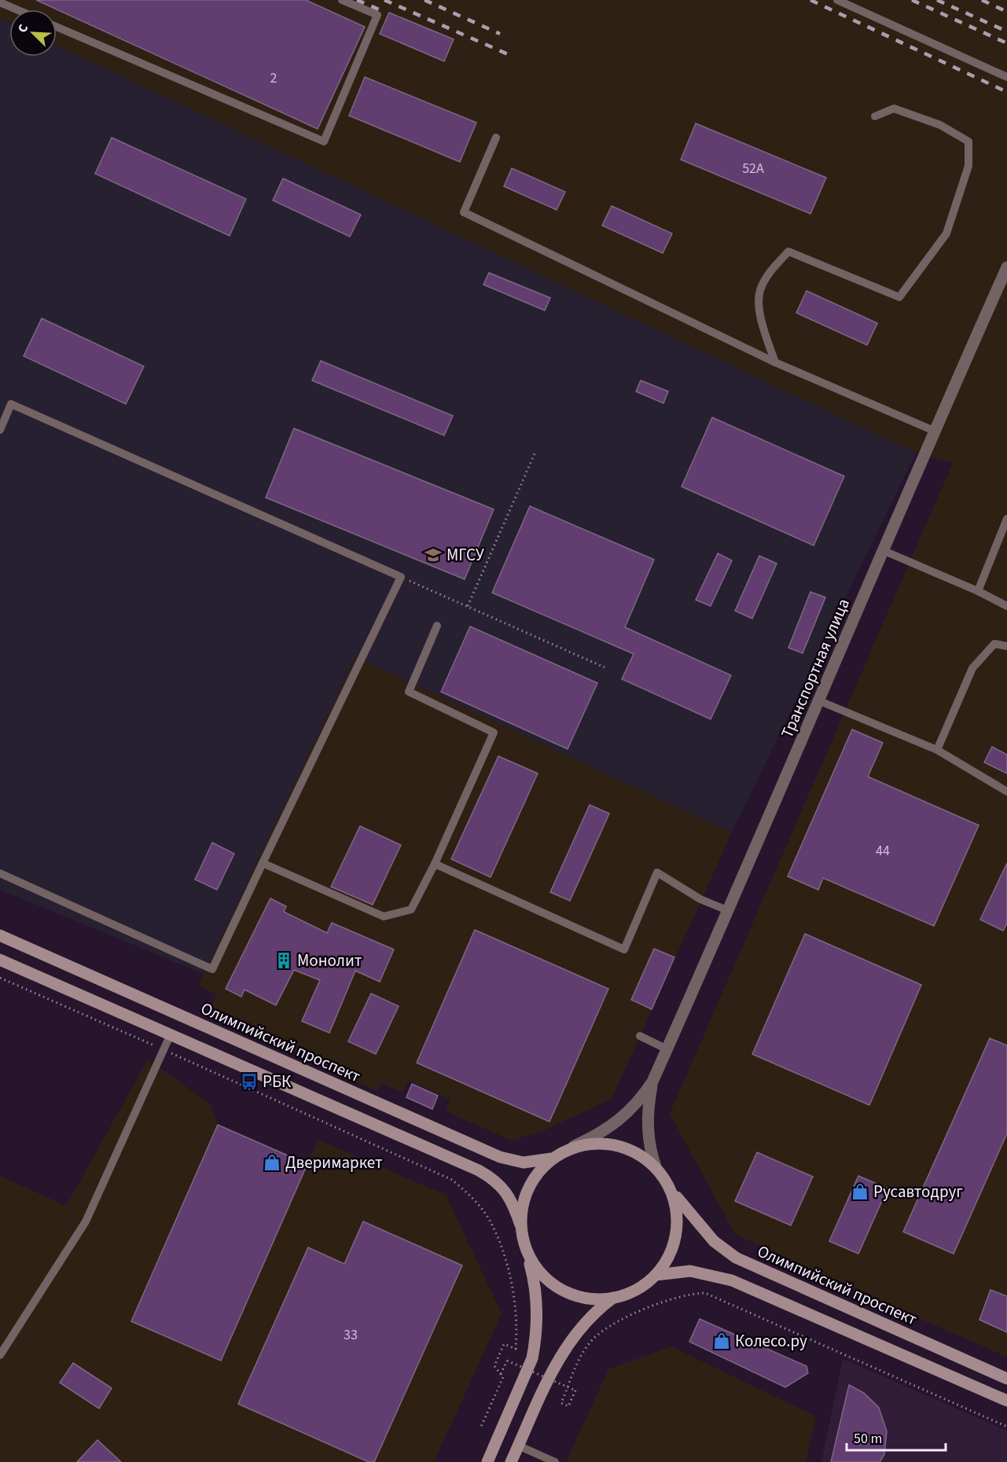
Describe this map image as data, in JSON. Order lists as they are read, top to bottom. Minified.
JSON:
{"streets":{"main road":["Олимпийский проспект"],"street":["Транспортная улица"]},"crossings":[["Транспортная улица","Олимпийский проспект"]],"places":{"school or university":["МГСУ"],"building":["Монолит"],"bus stop":["РБК"],"shop":["Дверимаркет","Русавтодруг","Колесо.ру"]},"house_numbers":["2","52А","44","33"],"scale_bar":"50 m","north":"top left"}
